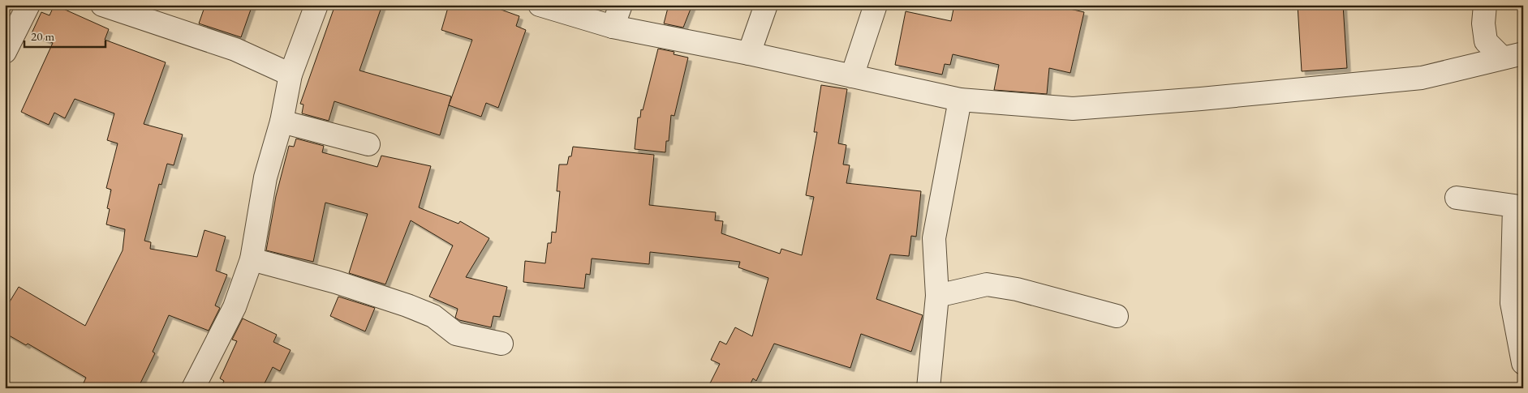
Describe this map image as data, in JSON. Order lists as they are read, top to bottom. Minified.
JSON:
{"scale_bar":"20 m"}
